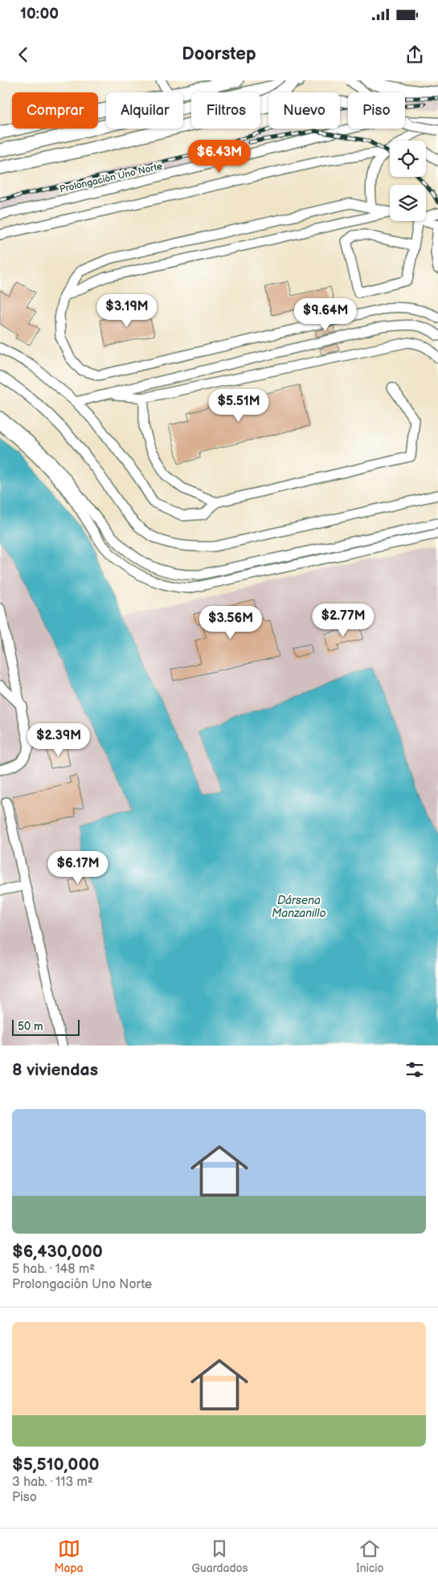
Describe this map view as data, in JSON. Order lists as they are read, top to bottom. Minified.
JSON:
{"streets":{"street":["Prolongación Uno Norte"]},"water":["Dársena Manzanillo"],"scale_bar":"50 m","page":{"status":"10:00","header":"Doorstep","chip":["Comprar","Alquilar","Filtros","Nuevo","Piso"],"price":["$6.43M","$3.19M","$9.64M","$5.51M","$2.77M","$3.56M","$2.39M","$6.17M"],"scale":"50 m","heading":"8 viviendas","list":[{"name":"$6,430,000","note":"5 hab. · 148 m² · Prolongación Uno Norte"},{"name":"$5,510,000","note":"3 hab. · 113 m² · Piso"}],"tabs":["Mapa","Guardados","Inicio"]}}
